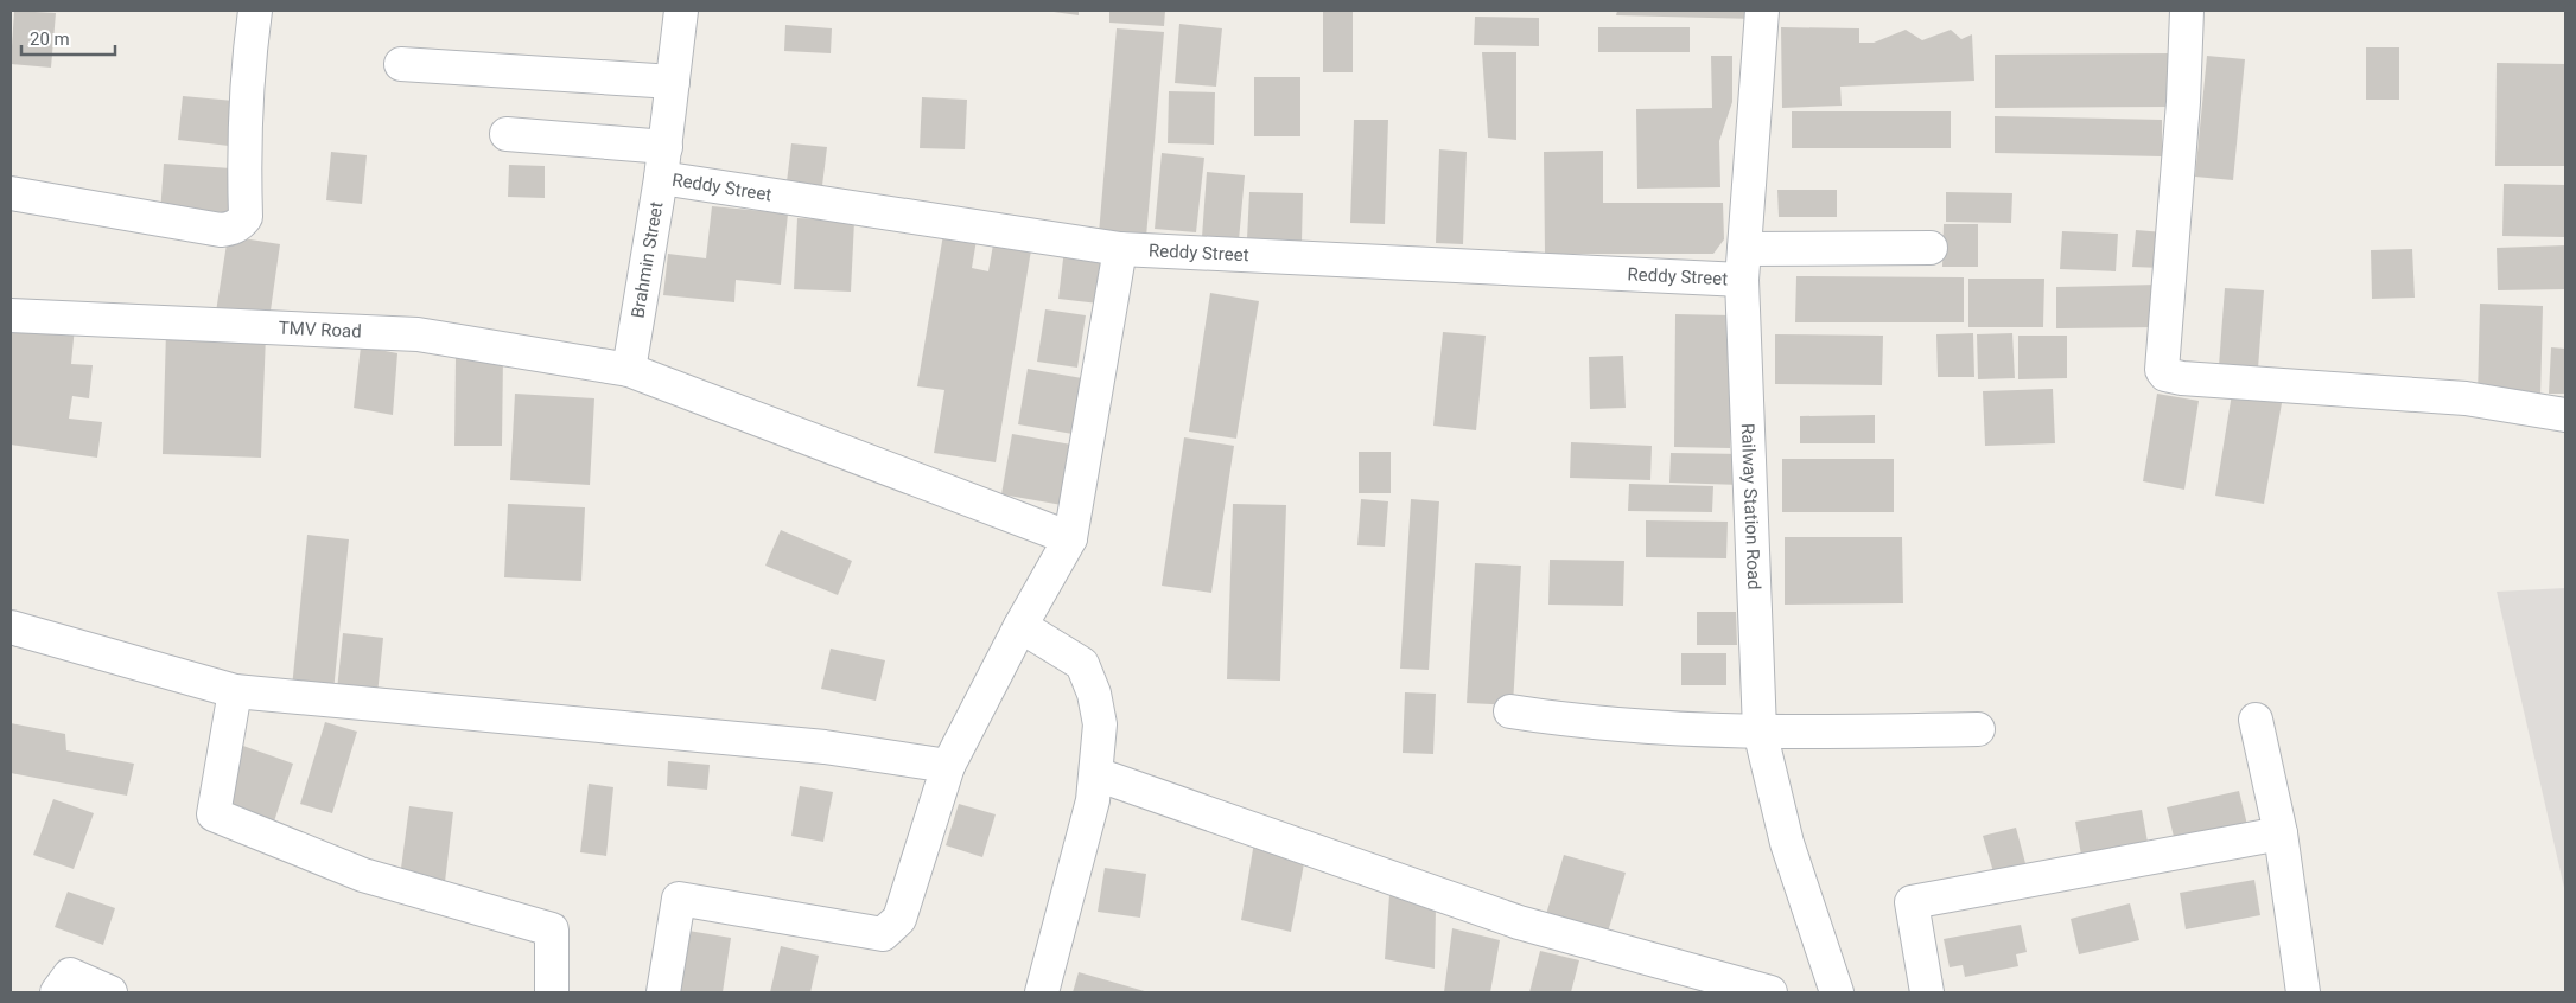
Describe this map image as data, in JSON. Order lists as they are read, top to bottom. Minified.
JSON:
{"streets":{"street":["Reddy Street","Brahmin Street","TMV Road","Railway Station Road"]},"crossings":[["Reddy Street","Brahmin Street"],["Reddy Street","Railway Station Road"],["Brahmin Street","TMV Road"]],"scale_bar":"20 m"}
